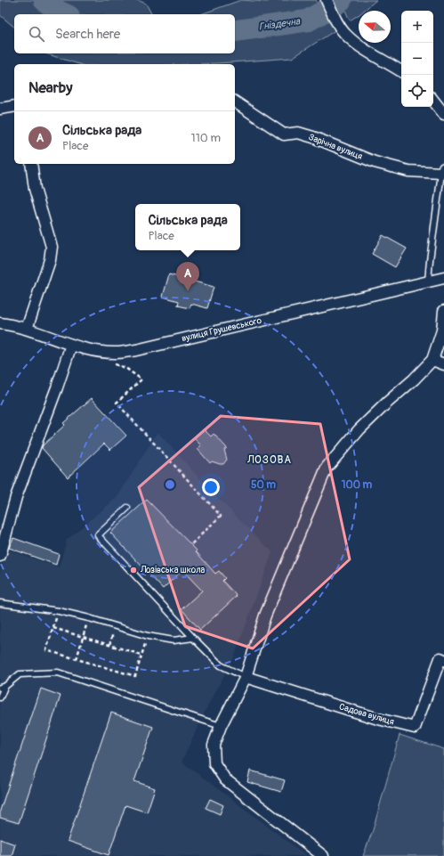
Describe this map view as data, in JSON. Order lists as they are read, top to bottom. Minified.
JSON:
{"streets":{"street":["Зарічна вулиця","вулиця Грушевського","Садова вулиця"]},"districts":["ЛОЗОВА"],"water":["Гніздечна"],"places":["Лозівська школа"],"north":"left","page":{"map_buttons":["+","−"],"search":"Search here","heading":"Nearby","list":[{"mark":"A","name":"Сільська рада","note":"Place","value":"110 m"}],"popup":["Сільська рада","Place"],"pins":"A"},"rings":["50 m","100 m"]}
